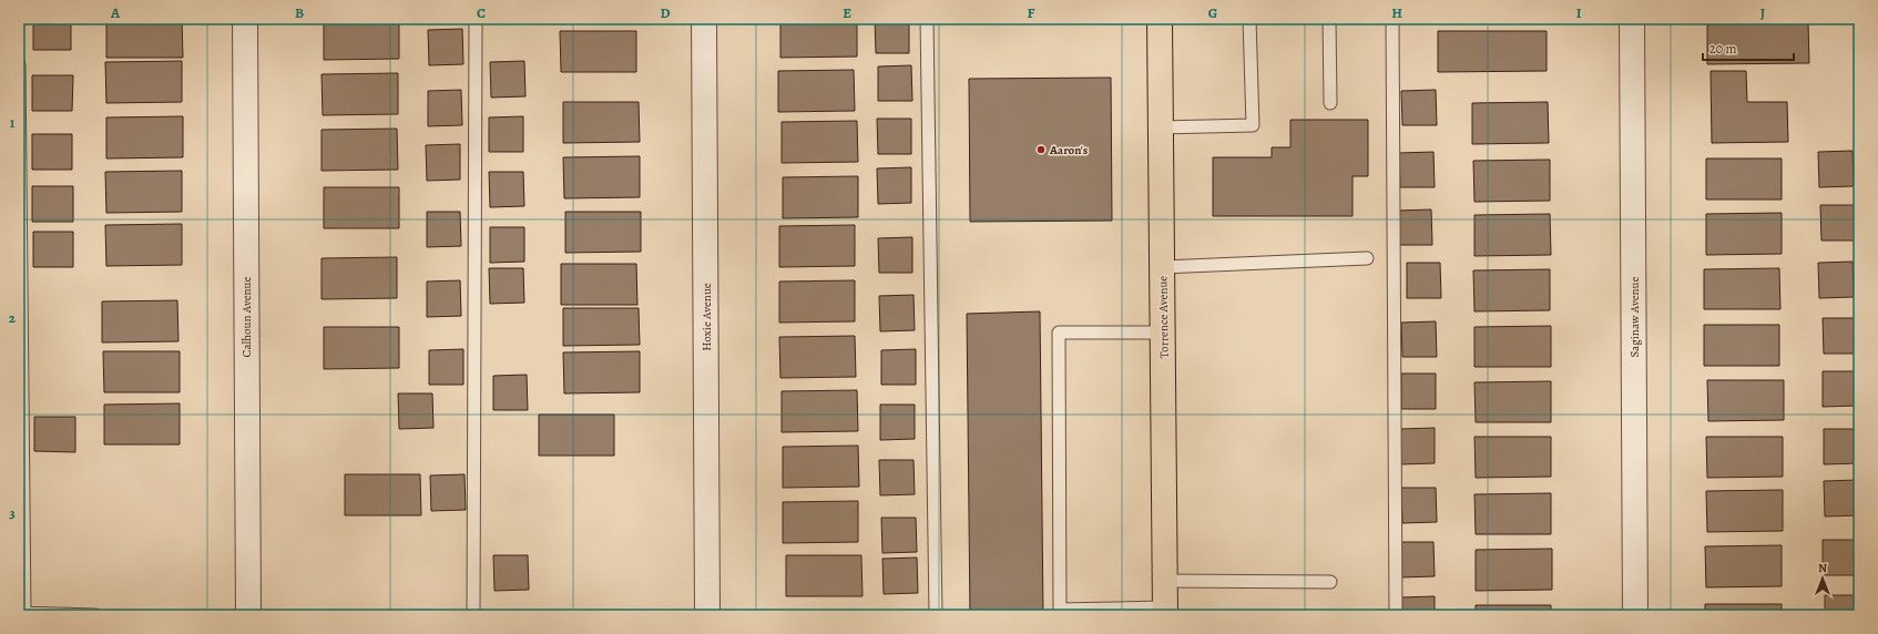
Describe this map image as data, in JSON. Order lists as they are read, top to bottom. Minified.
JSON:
{"streets":{"main road":["Torrence Avenue"],"street":["Calhoun Avenue","Hoxie Avenue","Saginaw Avenue"]},"places":["Aaron's"],"scale_bar":"20 m","north":"top","grid":{"columns":["A","B","C","D","E","F","G","H","I","J"],"rows":["1","2","3"]}}
